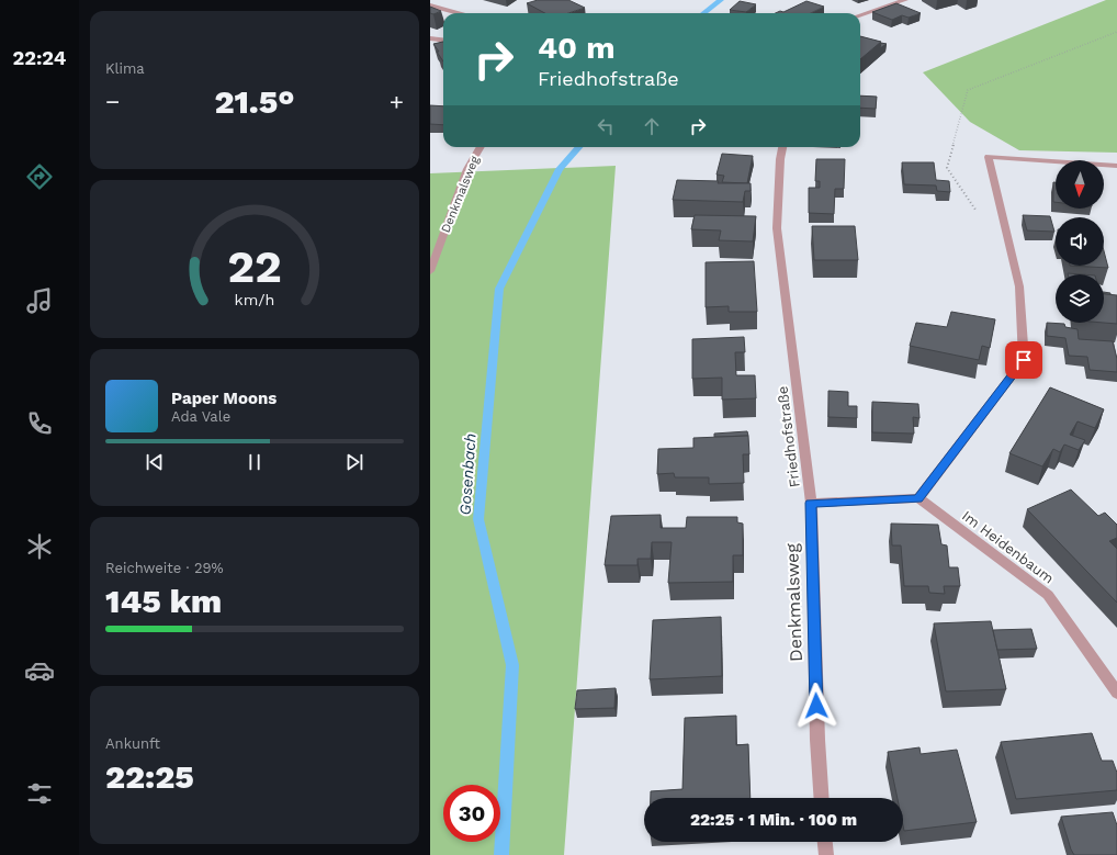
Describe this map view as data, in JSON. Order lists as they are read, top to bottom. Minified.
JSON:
{"streets":{"street":["Denkmalsweg","Friedhofstraße","Im Heidenbaum"]},"crossings":[["Denkmalsweg","Friedhofstraße"],["Friedhofstraße","Im Heidenbaum"]],"water":["Gosenbach"],"north":"bottom","page":{"tabs":"22:24","tile":["Klima",["Reichweite · 29%","145 km"],["Ankunft","22:25"]],"turn":["40 m","Friedhofstraße"],"heat":["−","21.5°","+"],"song":["Paper Moons","Ada Vale"],"limit":"30","trip":"22:25 · 1 Min. · 100 m","gauge":["22","km/h"]}}
